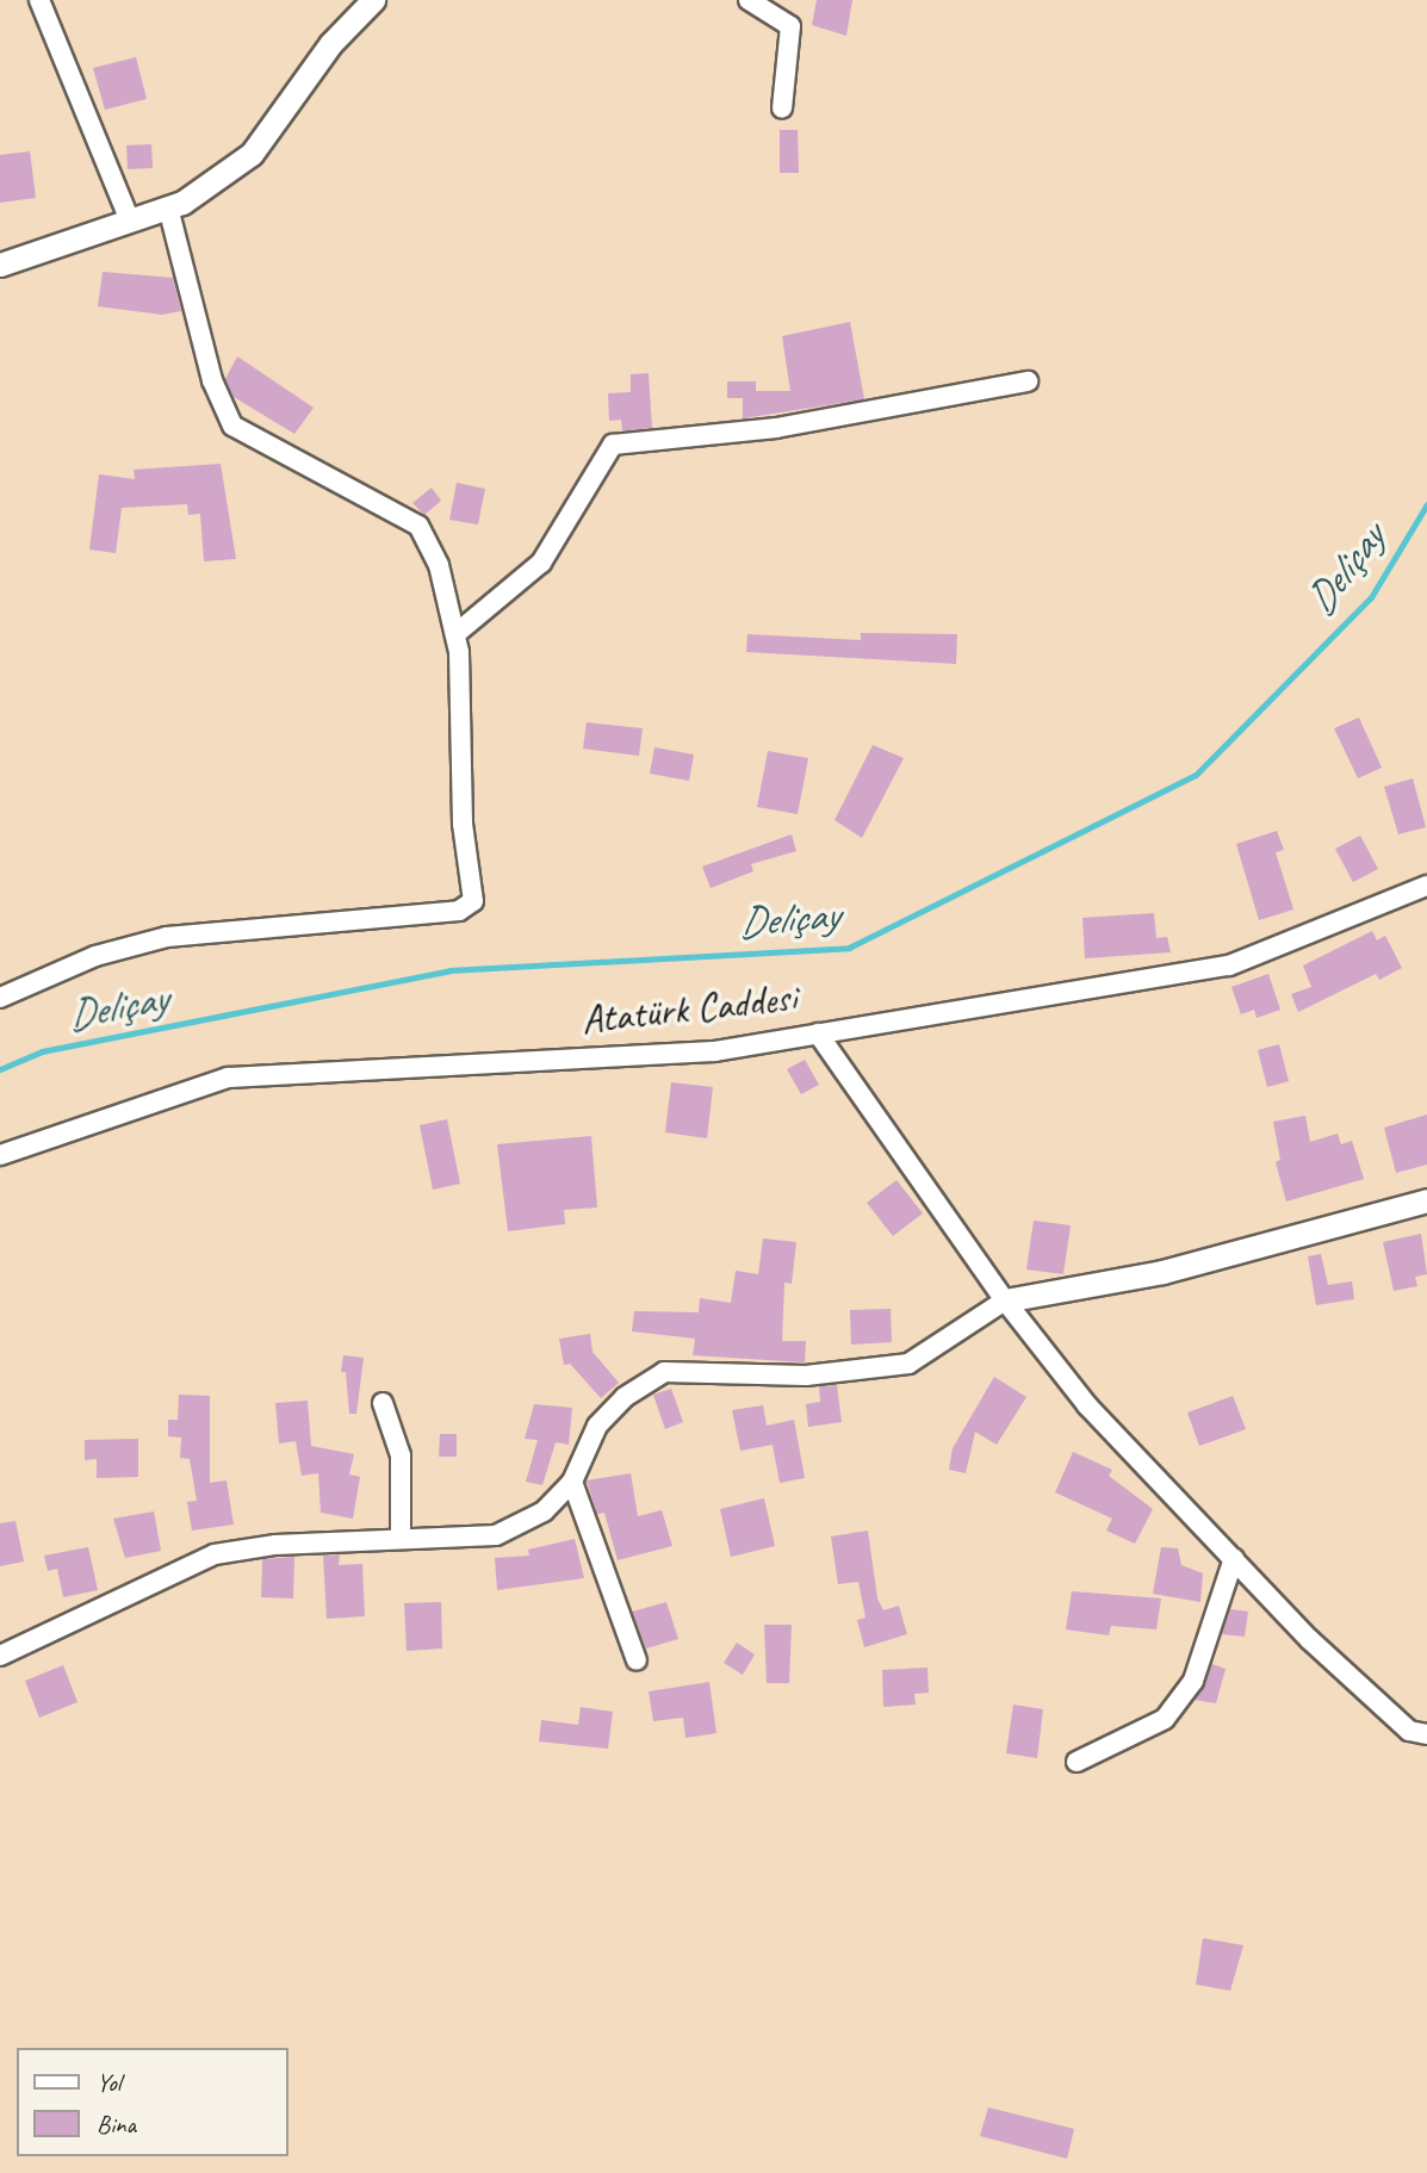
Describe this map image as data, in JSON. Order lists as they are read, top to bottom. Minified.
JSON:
{"streets":{"street":["Atatürk Caddesi"]},"water":["Deliçay"],"legend":["Yol","Bina"]}
